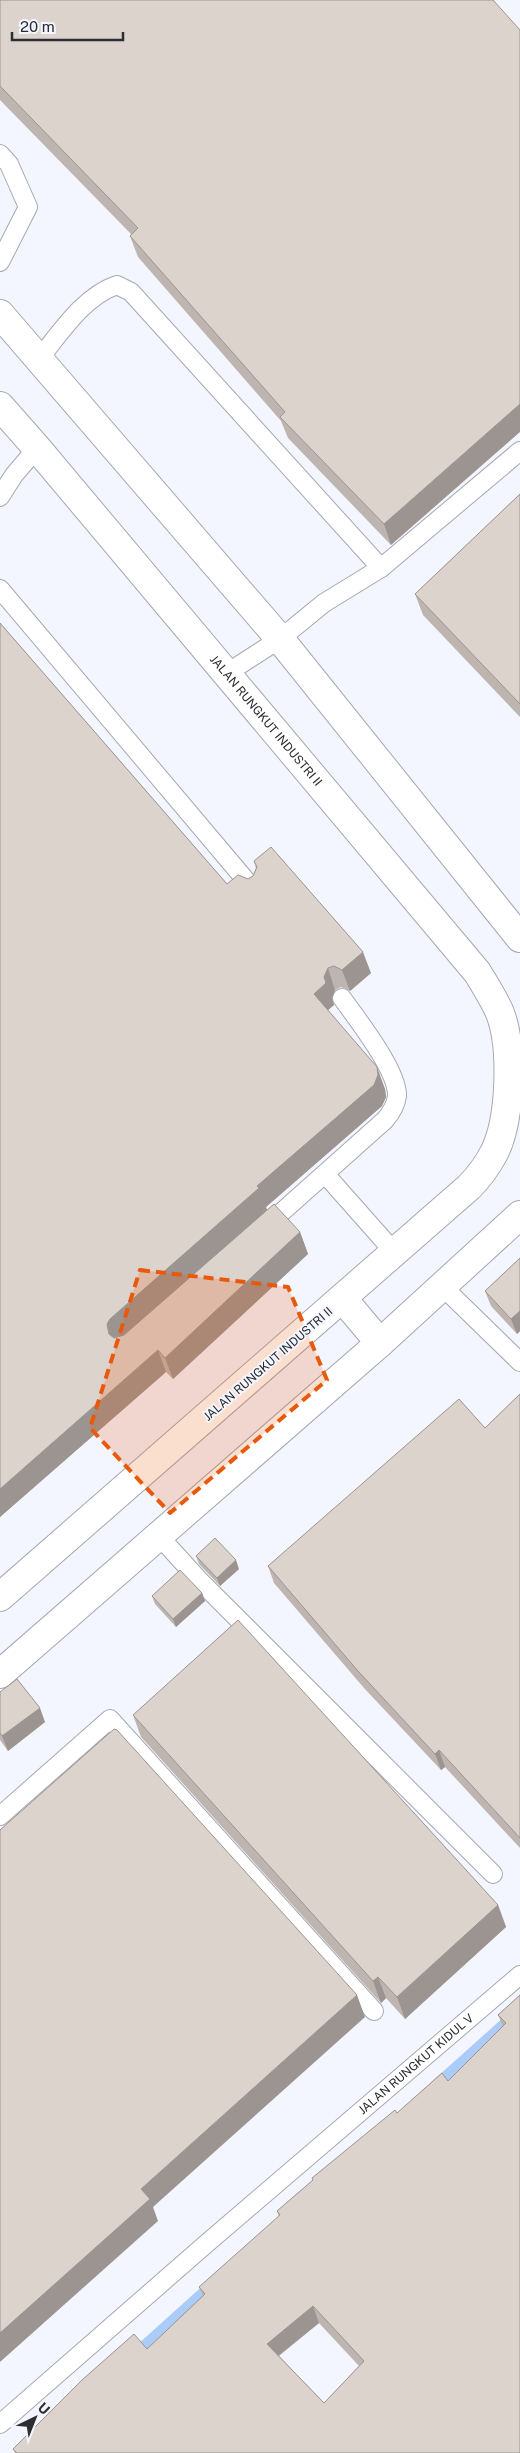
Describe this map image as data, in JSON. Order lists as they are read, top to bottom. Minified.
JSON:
{"streets":{"street":["JALAN RUNGKUT INDUSTRI II"],"lane":["JALAN RUNGKUT KIDUL V"]},"scale_bar":"20 m","north":"top right"}
